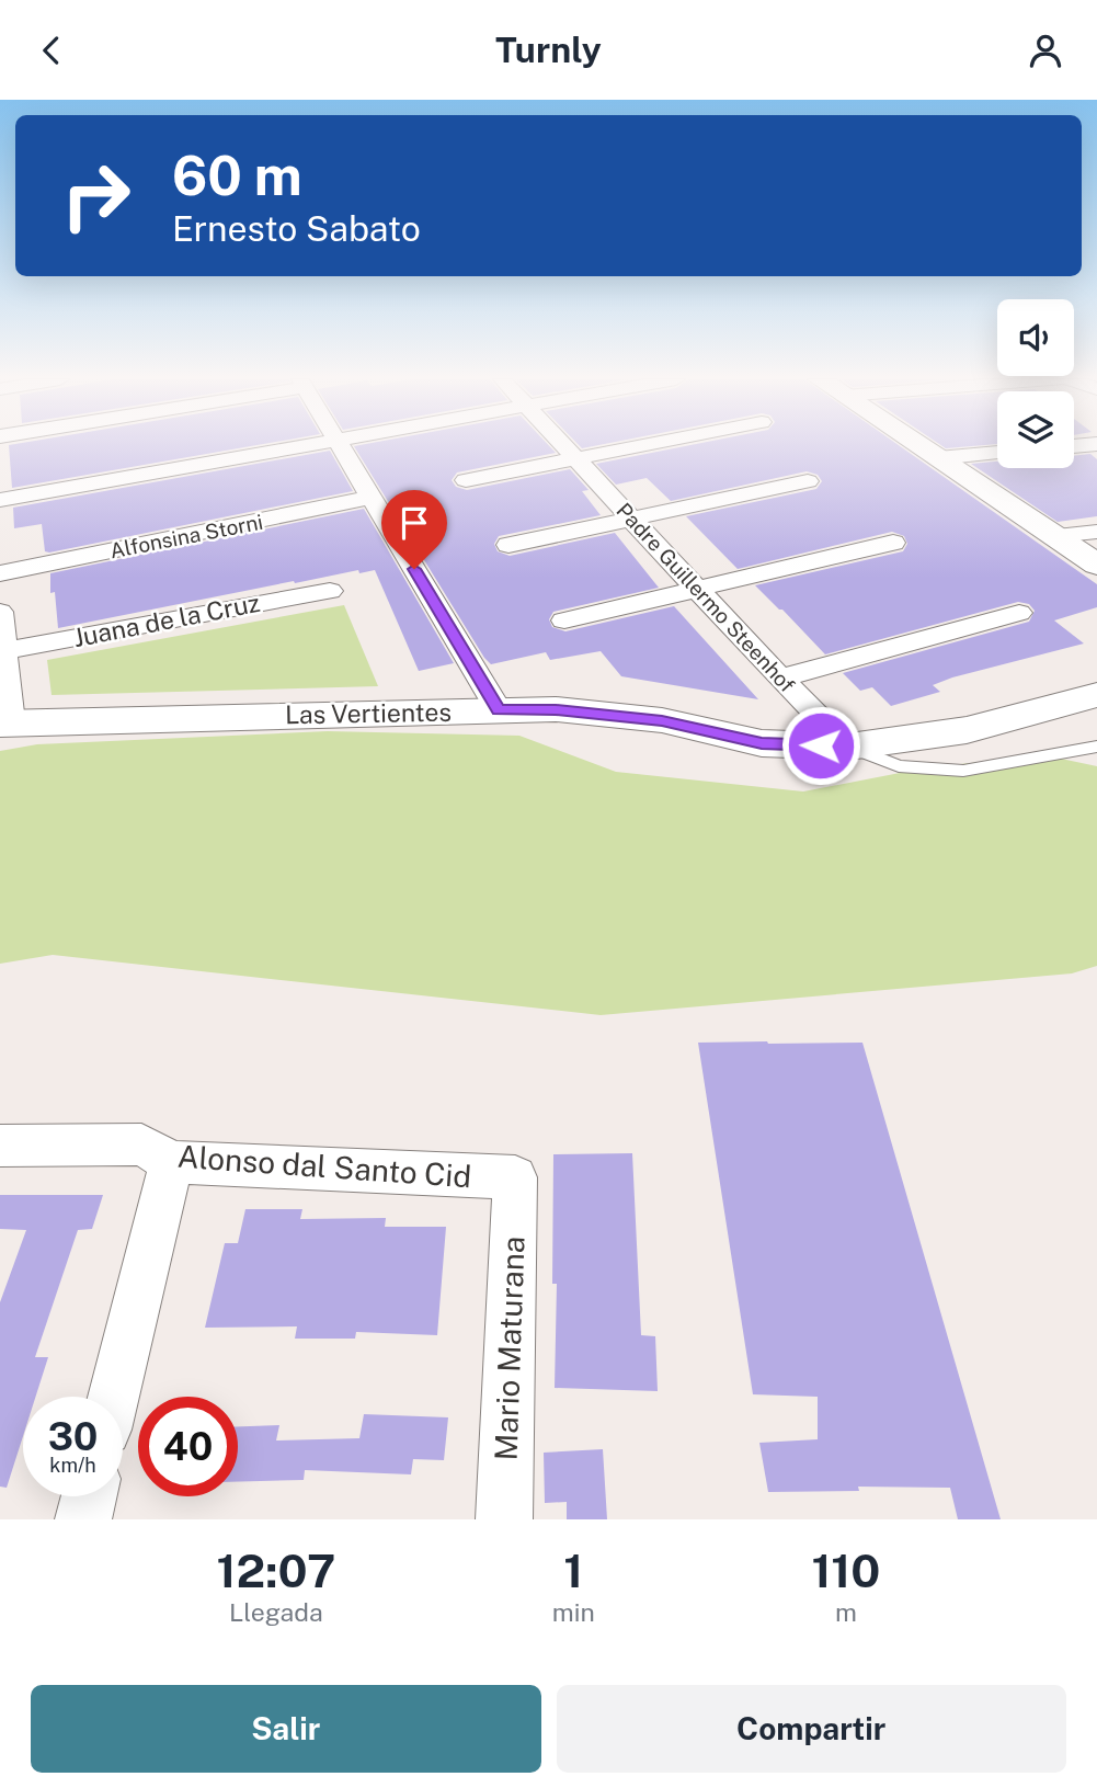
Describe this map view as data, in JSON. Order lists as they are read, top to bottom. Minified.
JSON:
{"streets":{"street":["Alfonsina Storni","Padre Guillermo Steenhof","Juana de la Cruz","Las Vertientes","Alonso dal Santo Cid","Mario Maturana"]},"crossings":[["Padre Guillermo Steenhof","Las Vertientes"],["Alonso dal Santo Cid","Mario Maturana"]],"page":{"header":"Turnly","turn":["60 m","Ernesto Sabato"],"speed":"30 km/h","limit":"40","eta":["12:07","Llegada","1","min","110","m"],"buttons":["Salir","Compartir"]}}
